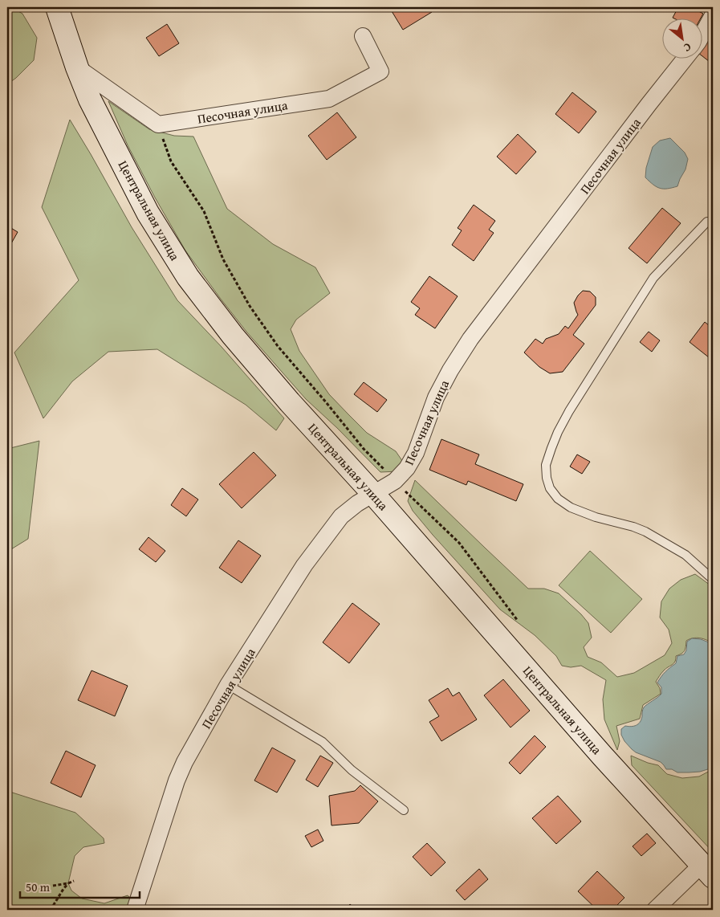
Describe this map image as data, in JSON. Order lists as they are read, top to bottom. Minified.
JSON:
{"streets":{"street":["Песочная улица","Центральная улица"]},"crossings":[["Песочная улица","Центральная улица"]],"scale_bar":"50 m","north":"bottom right"}
